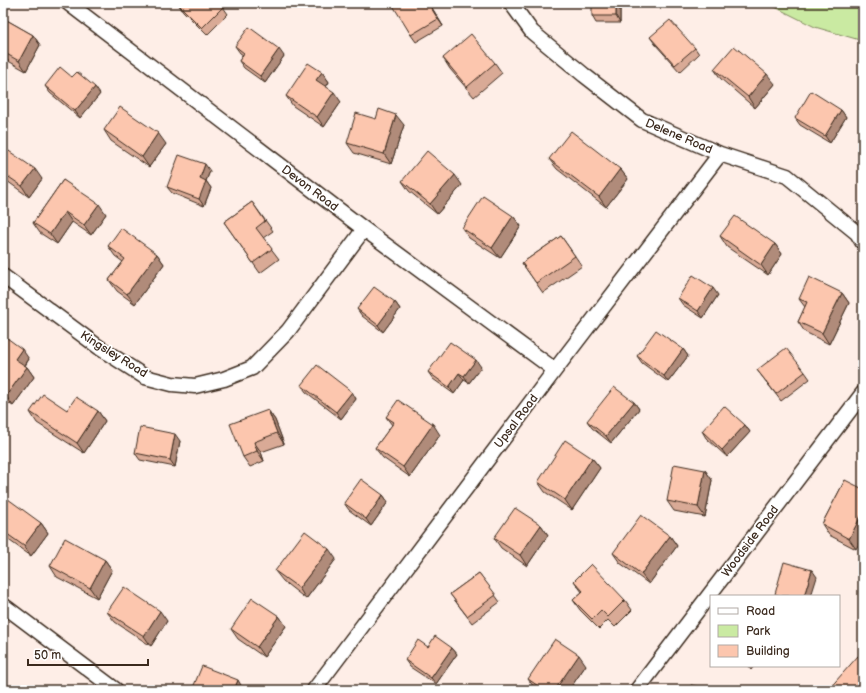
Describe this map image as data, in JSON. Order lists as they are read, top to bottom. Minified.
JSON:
{"streets":{"street":["Delene Road","Devon Road","Kingsley Road","Upsal Road","Woodside Road"]},"crossings":[["Delene Road","Upsal Road"],["Devon Road","Kingsley Road"],["Devon Road","Upsal Road"]],"legend":["Road","Park","Building"],"scale_bar":"50 m"}
